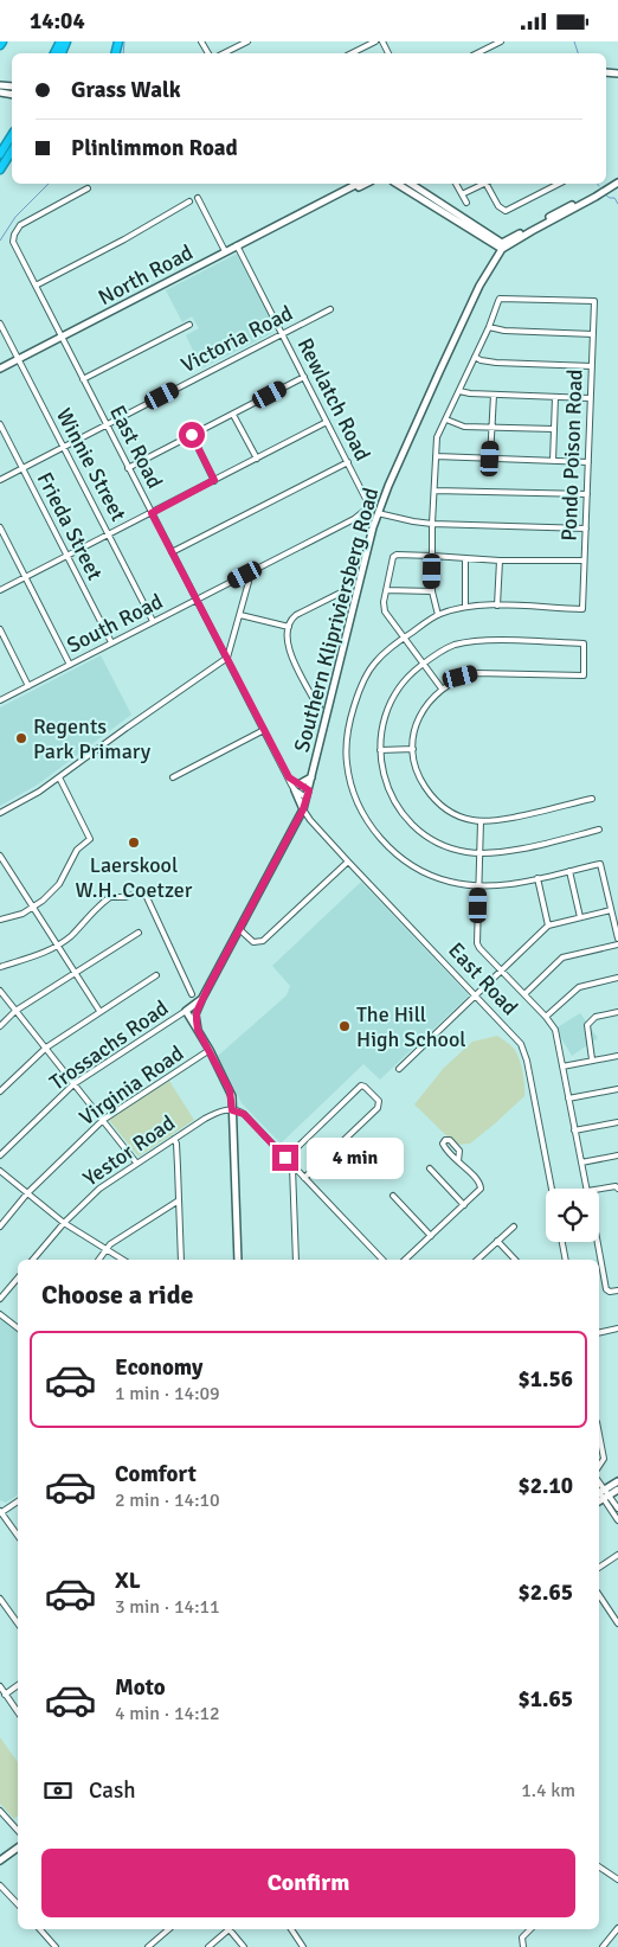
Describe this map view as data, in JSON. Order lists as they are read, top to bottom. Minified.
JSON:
{"streets":{"street":["North Road","Victoria Road","Rewlatch Road","East Road","Pondo Poison Road","Winnie Street","Frieda Street","Southern Klipriviersberg Road","South Road","Trossachs Road","Virginia Road","Yestor Road"]},"crossings":[["North Road","Rewlatch Road"],["North Road","East Road"],["North Road","Winnie Street"],["Victoria Road","Rewlatch Road"],["Victoria Road","East Road"],["Victoria Road","Winnie Street"],["Victoria Road","Frieda Street"],["Rewlatch Road","South Road"],["East Road","Southern Klipriviersberg Road"],["East Road","South Road"],["Winnie Street","South Road"],["Frieda Street","South Road"],["Southern Klipriviersberg Road","Trossachs Road"]],"places":["Regents Park Primary","Laerskool W.H. Coetzer","The Hill High School"],"page":{"status":"14:04","banner":["Grass Walk","Plinlimmon Road"],"bubble":"4 min","heading":"Choose a ride","list":[{"name":"Economy","note":"1 min · 14:09","value":"$1.56"},{"name":"Comfort","note":"2 min · 14:10","value":"$2.10"},{"name":"XL","note":"3 min · 14:11","value":"$2.65"},{"name":"Moto","note":"4 min · 14:12","value":"$1.65"}],"pay":["Cash","1.4 km"],"buttons":"Confirm"}}
